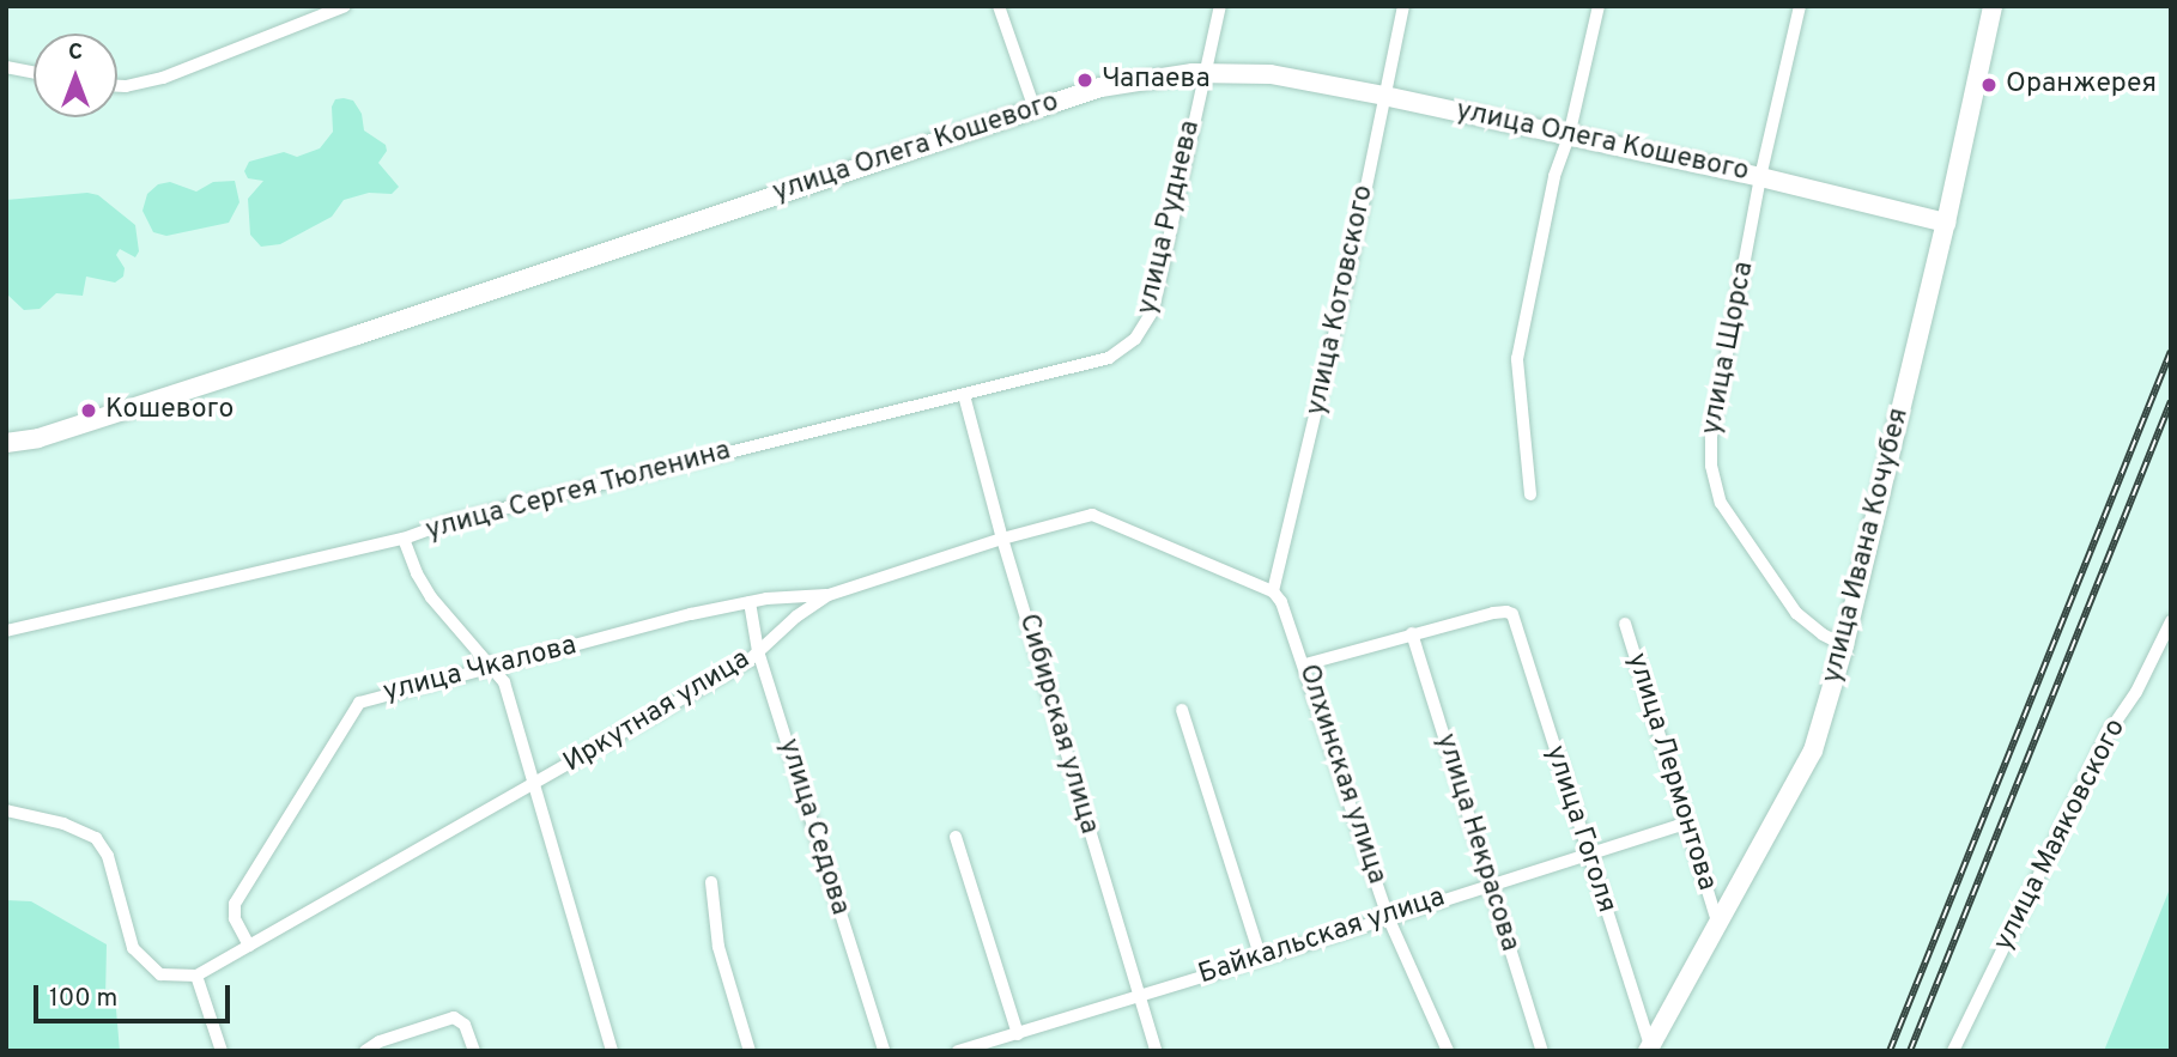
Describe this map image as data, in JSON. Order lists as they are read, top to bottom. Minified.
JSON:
{"streets":{"street":["улица Олега Кошевого","улица Руднева","улица Котовского","улица Щорса","улица Сергея Тюленина","улица Ивана Кочубея","улица Чкалова","Иркутная улица","Сибирская улица","улица Лермонтова","Олхинская улица","улица Седова","улица Гоголя","улица Маяковского","улица Некрасова","Байкальская улица"]},"crossings":[["улица Олега Кошевого","улица Руднева"],["улица Олега Кошевого","улица Котовского"],["улица Олега Кошевого","улица Щорса"],["улица Олега Кошевого","улица Ивана Кочубея"],["улица Руднева","улица Сергея Тюленина"],["улица Котовского","Иркутная улица"],["улица Котовского","Олхинская улица"],["улица Щорса","улица Ивана Кочубея"],["улица Сергея Тюленина","Сибирская улица"],["улица Ивана Кочубея","улица Лермонтова"],["улица Ивана Кочубея","улица Гоголя"],["улица Чкалова","Иркутная улица"],["улица Чкалова","улица Седова"],["Иркутная улица","Сибирская улица"],["Иркутная улица","Олхинская улица"],["Иркутная улица","улица Седова"],["Сибирская улица","Байкальская улица"],["улица Лермонтова","Байкальская улица"],["Олхинская улица","Байкальская улица"],["улица Гоголя","улица Некрасова"],["улица Гоголя","Байкальская улица"],["улица Некрасова","Байкальская улица"]],"places":["Чапаева","Оранжерея","Кошевого"],"scale_bar":"100 m","north":"top"}
